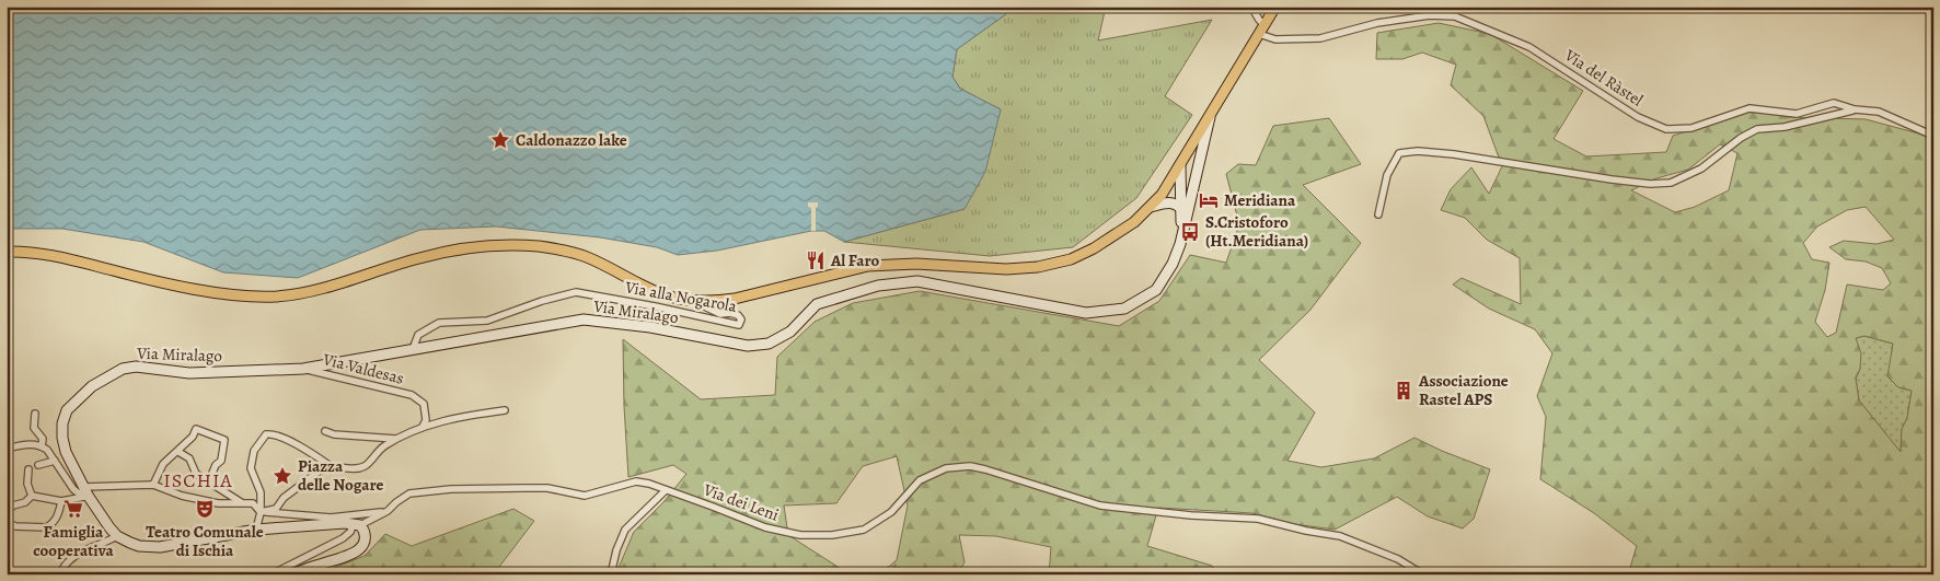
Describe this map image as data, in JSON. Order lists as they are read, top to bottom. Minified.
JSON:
{"streets":{"street":["Via del Ràstel","Via alla Nogarola","Via Miralago","Via Valdesas","Via dei Leni"]},"crossings":[["Via alla Nogarola","Via Miralago"],["Via Miralago","Via Valdesas"]],"districts":["ISCHIA"],"places":{"place":["Caldonazzo lake","Piazza delle Nogare"],"hotel":["Meridiana"],"bus stop":["S.Cristoforo (Ht.Meridiana)"],"restaurant":["Al Faro"],"building":["Associazione Rastel APS"],"supermarket":["Famiglia cooperativa"],"theatre":["Teatro Comunale di Ischia"]}}
